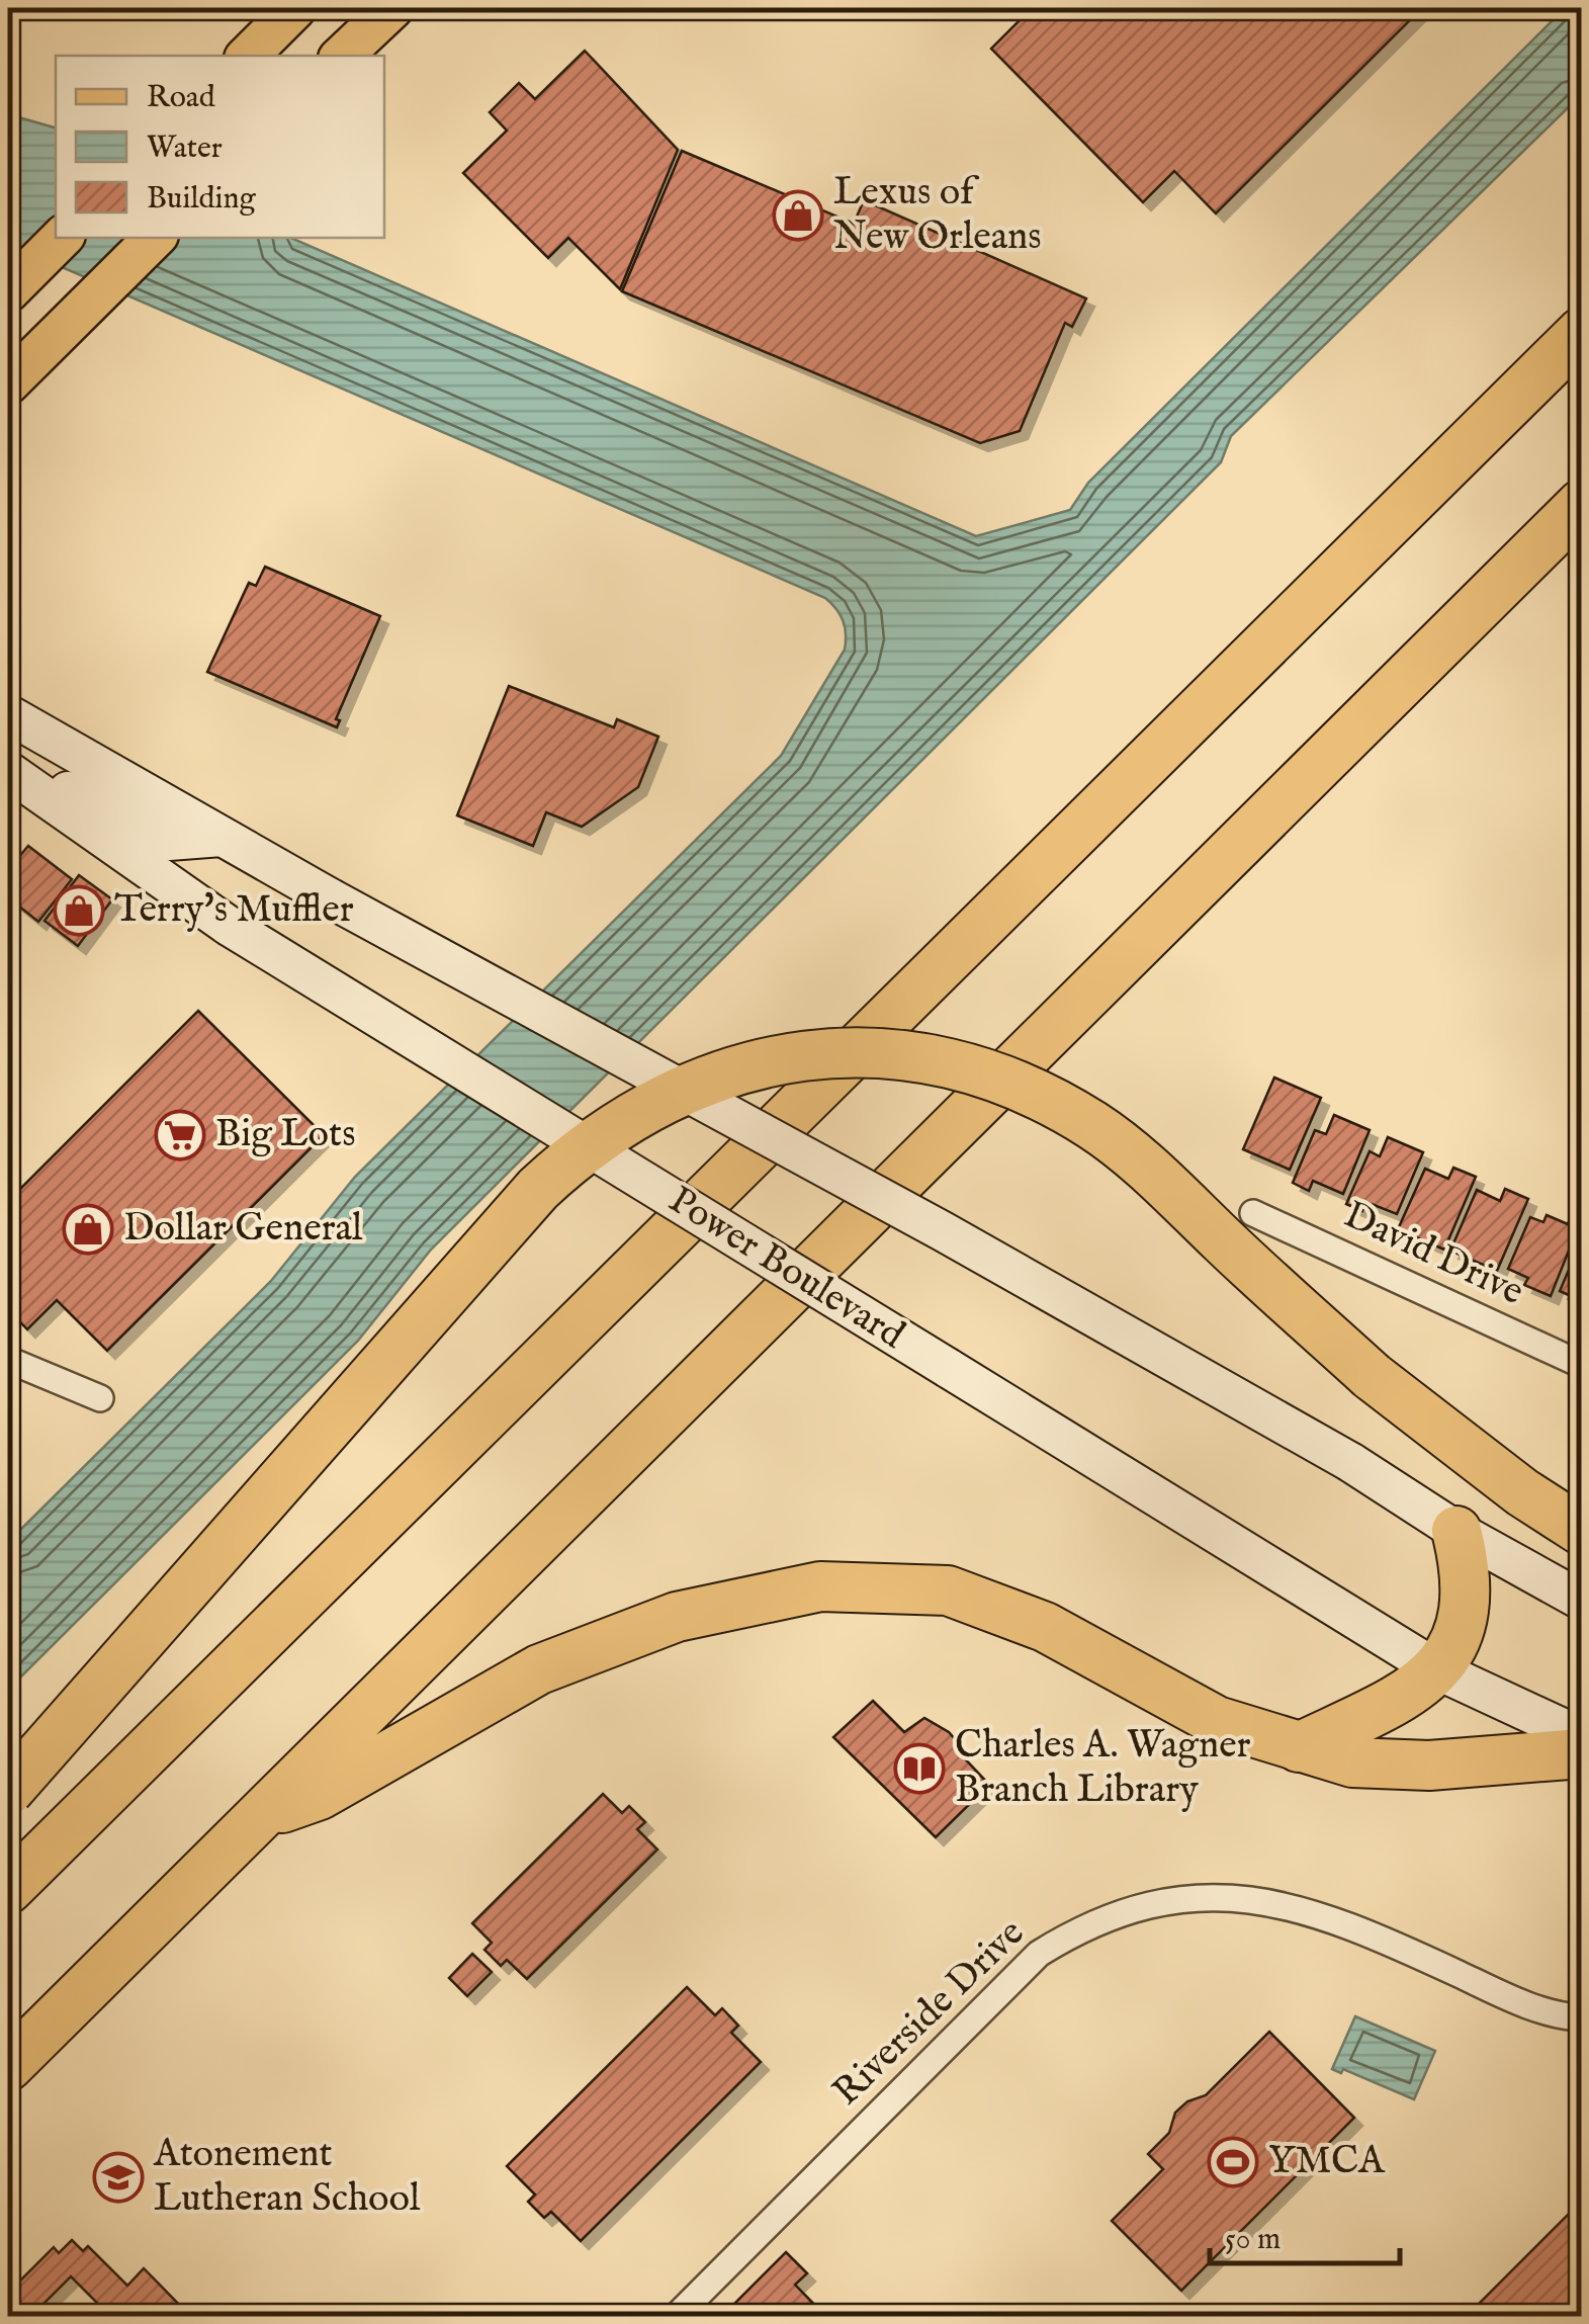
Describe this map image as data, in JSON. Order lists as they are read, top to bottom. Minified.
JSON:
{"streets":{"main road":["Power Boulevard"],"street":["David Drive","Riverside Drive"]},"places":{"shop":["Lexus of New Orleans","Terry's Muffler","Dollar General"],"supermarket":["Big Lots"],"library":["Charles A. Wagner Branch Library"],"sports":["YMCA"],"school or university":["Atonement Lutheran School"]},"legend":["Road","Water","Building"],"scale_bar":"50 m"}
